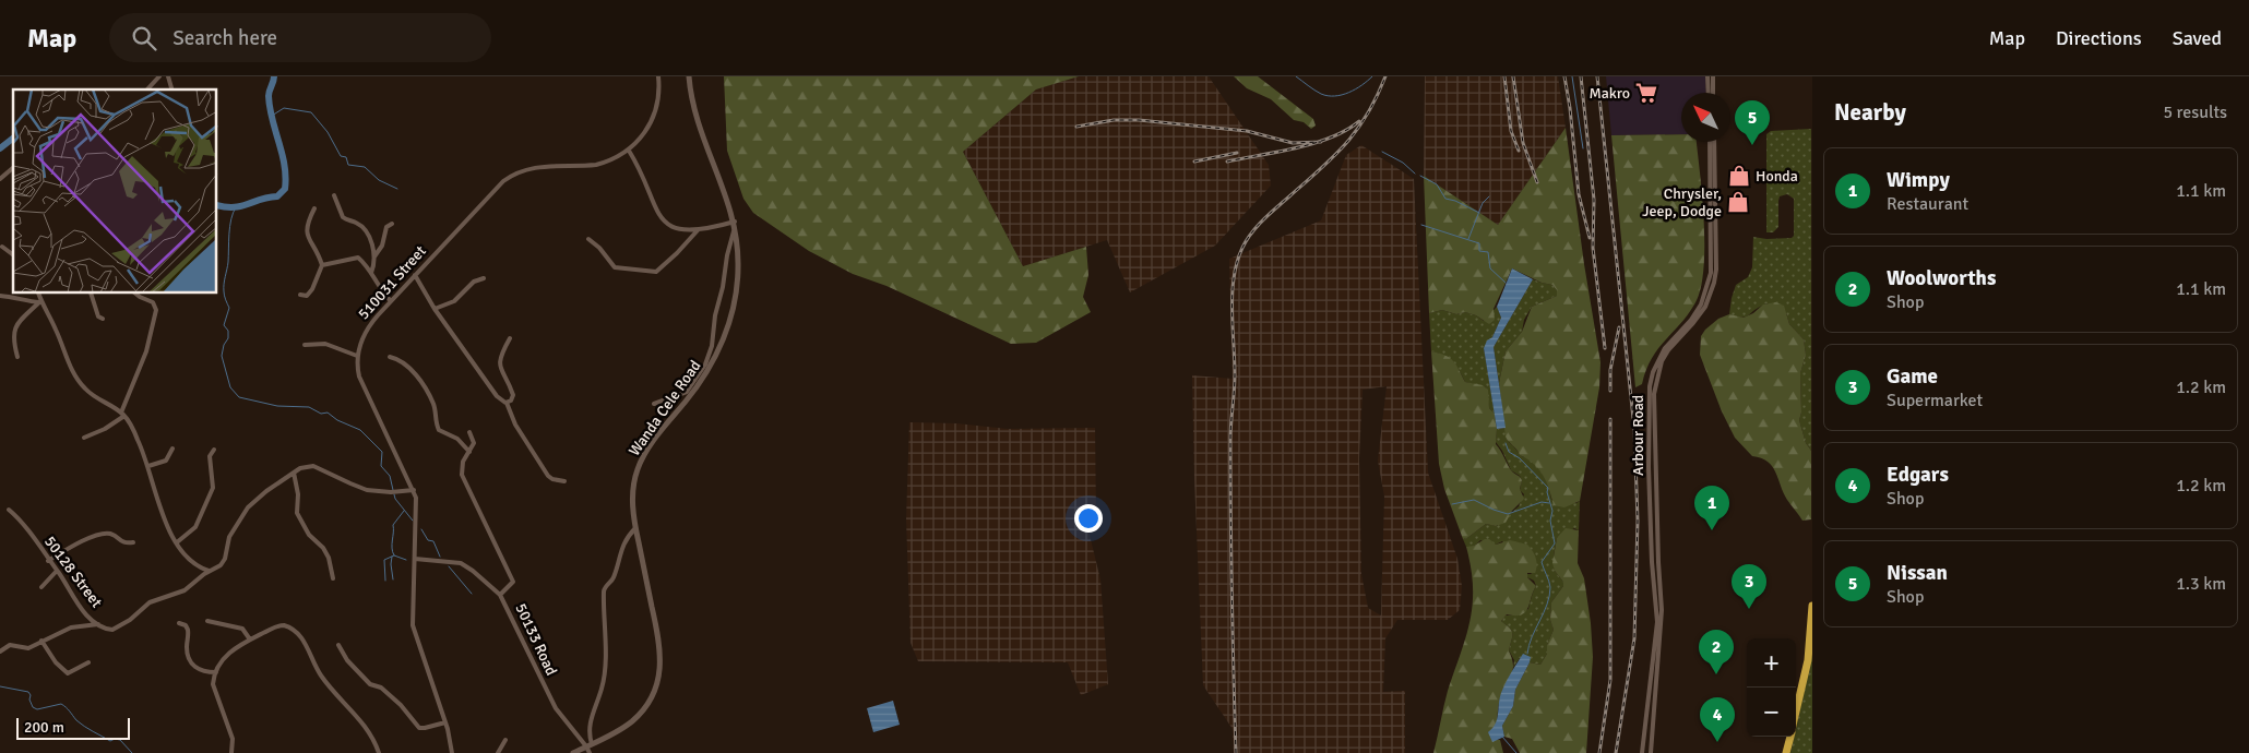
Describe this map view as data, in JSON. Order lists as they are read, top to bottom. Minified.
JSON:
{"streets":{"street":["510031 Street","Wanda Cele Road","Arbour Road","50128 Street","50133 Road"]},"crossings":[["510031 Street","50128 Street"],["510031 Street","50133 Road"],["Wanda Cele Road","50133 Road"]],"places":{"supermarket":["Makro"],"shop":["Honda","Chrysler, Jeep, Dodge"]},"scale_bar":"200 m","north":"top left","page":{"header":"Map","search":"Search here","nav":["Map","Directions","Saved"],"heading":["Nearby","5 results"],"pins":["5","1","3","2","4"],"list":[{"mark":"1","name":"Wimpy","note":"Restaurant","value":"1.1 km"},{"mark":"2","name":"Woolworths","note":"Shop","value":"1.1 km"},{"mark":"3","name":"Game","note":"Supermarket","value":"1.2 km"},{"mark":"4","name":"Edgars","note":"Shop","value":"1.2 km"},{"mark":"5","name":"Nissan","note":"Shop","value":"1.3 km"}],"map_buttons":["+","−"],"scale":"200 m"}}
